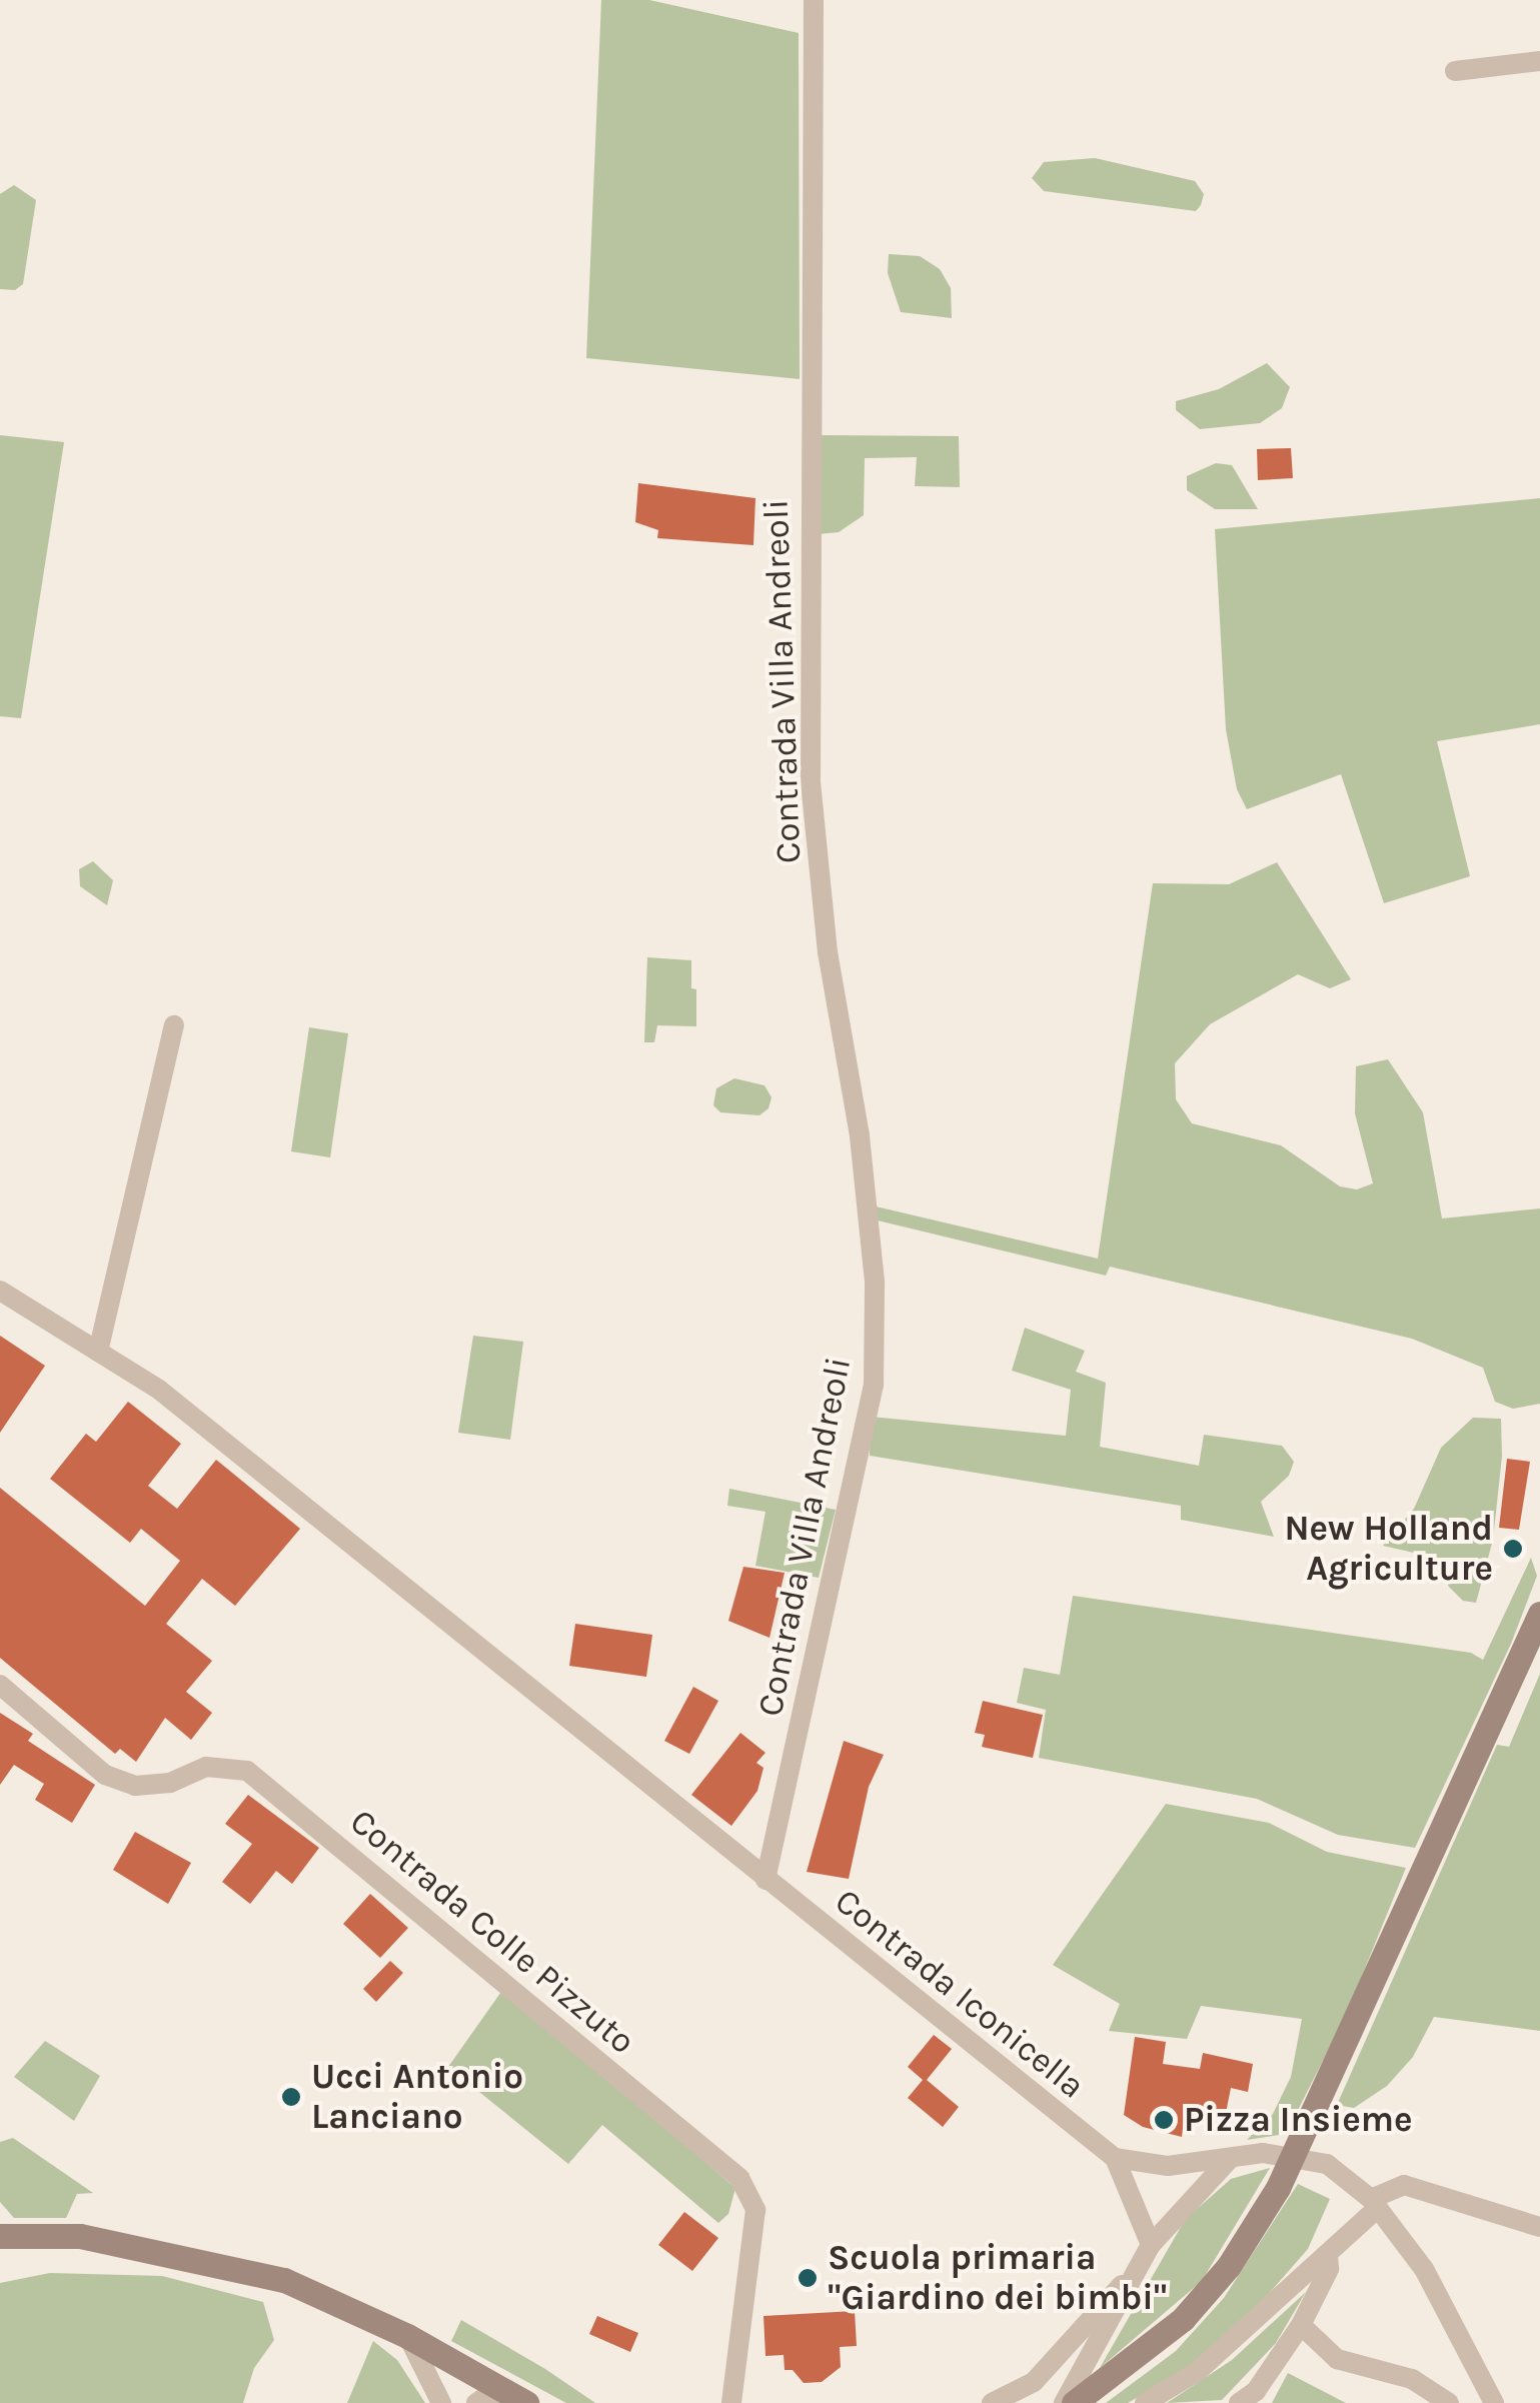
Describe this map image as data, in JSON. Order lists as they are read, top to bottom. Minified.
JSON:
{"streets":{"street":["Contrada Villa Andreoli","Contrada Colle Pizzuto","Contrada Iconicella"]},"crossings":[["Contrada Villa Andreoli","Contrada Iconicella"]],"places":["New Holland Agriculture","Ucci Antonio Lanciano","Pizza Insieme","Scuola primaria \"Giardino dei bimbi\""]}
